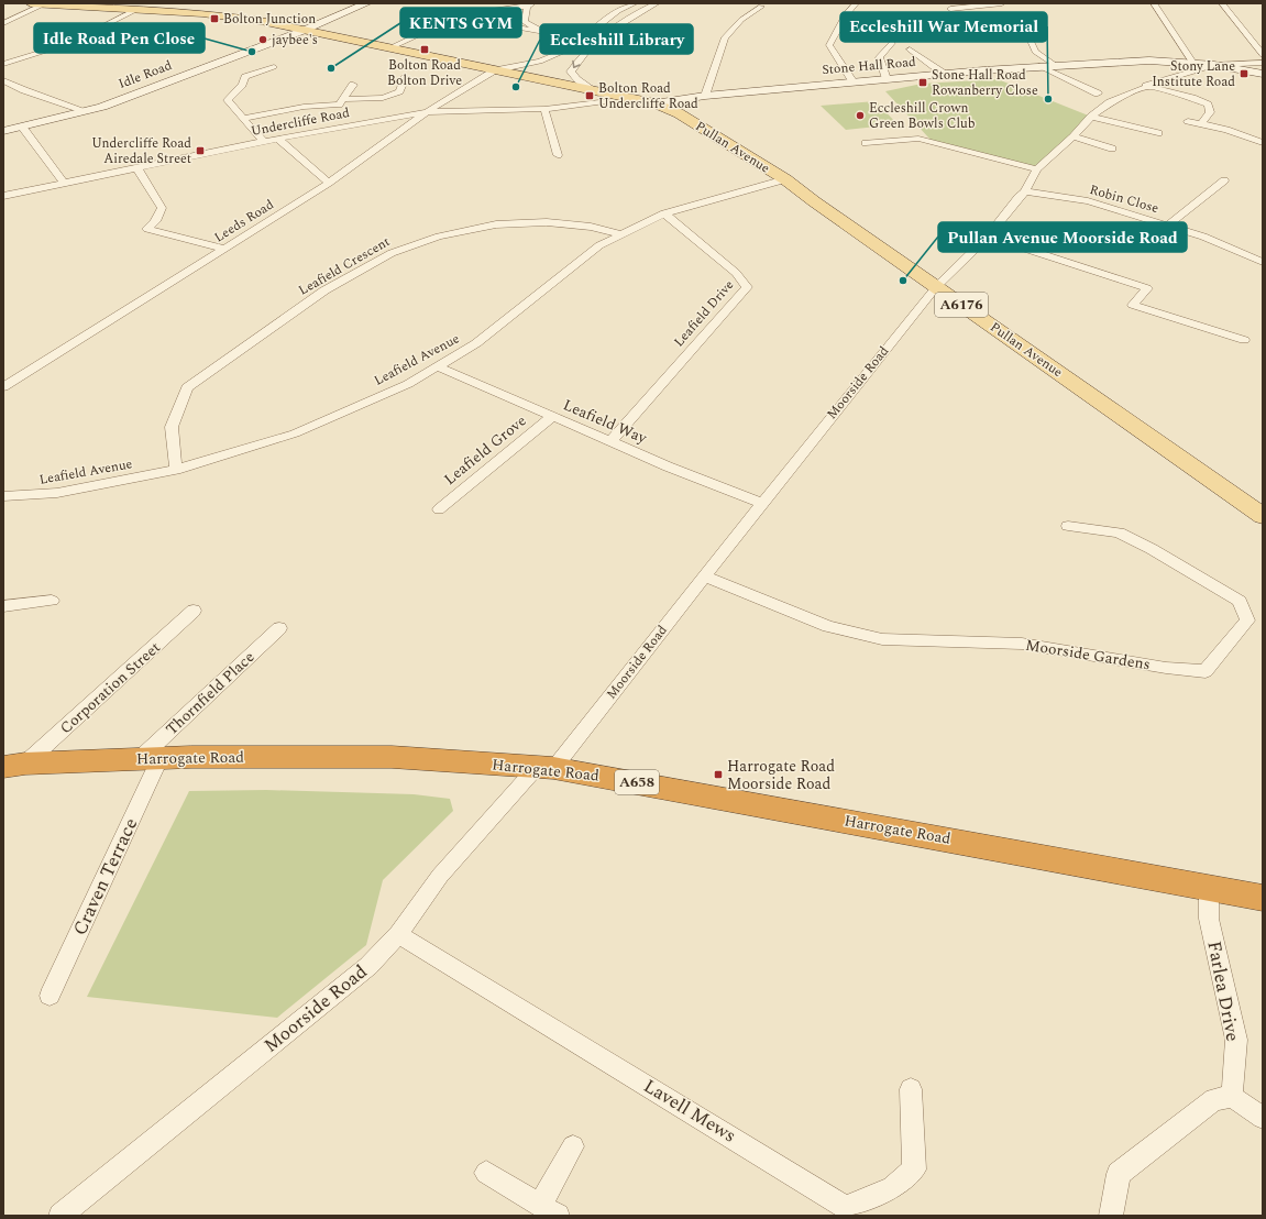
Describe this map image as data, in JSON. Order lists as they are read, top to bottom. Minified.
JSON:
{"streets":{"highway":["Harrogate Road","A658"],"main road":["Pullan Avenue","A6176"],"street":["Stone Hall Road","Idle Road","Undercliffe Road","Robin Close","Leeds Road","Leafield Crescent","Leafield Drive","Leafield Avenue","Moorside Road","Leafield Way","Leafield Grove","Moorside Gardens","Corporation Street","Thornfield Place","Craven Terrace","Farlea Drive","Lavell Mews"]},"crossings":[["Stone Hall Road","Pullan Avenue"],["Stone Hall Road","A6176"],["Stone Hall Road","Moorside Road"],["Idle Road","A6176"],["Undercliffe Road","Leeds Road"],["Pullan Avenue","A6176"],["Pullan Avenue","Leafield Avenue"],["Pullan Avenue","Moorside Road"],["Robin Close","Moorside Road"],["Leeds Road","A6176"],["Leafield Crescent","Leafield Avenue"],["Leafield Drive","Leafield Avenue"],["Leafield Drive","Leafield Way"],["Leafield Avenue","Leafield Way"],["Moorside Road","Leafield Way"],["Moorside Road","Moorside Gardens"],["Moorside Road","Harrogate Road"],["Moorside Road","Lavell Mews"],["Leafield Way","Leafield Grove"],["Corporation Street","Harrogate Road"],["Thornfield Place","Harrogate Road"],["Thornfield Place","Craven Terrace"],["Harrogate Road","Craven Terrace"],["Harrogate Road","Farlea Drive"]],"places":{"transit":["Bolton Junction","Bolton Road Bolton Drive","Stony Lane Institute Road","Stone Hall Road Rowanberry Close","Bolton Road Undercliffe Road","Undercliffe Road Airedale Street","Harrogate Road Moorside Road"],"other":["jaybee's","Idle Road Pen Close","KENTS GYM","Eccleshill Library","Eccleshill War Memorial","Eccleshill Crown Green Bowls Club","Pullan Avenue Moorside Road"]}}
